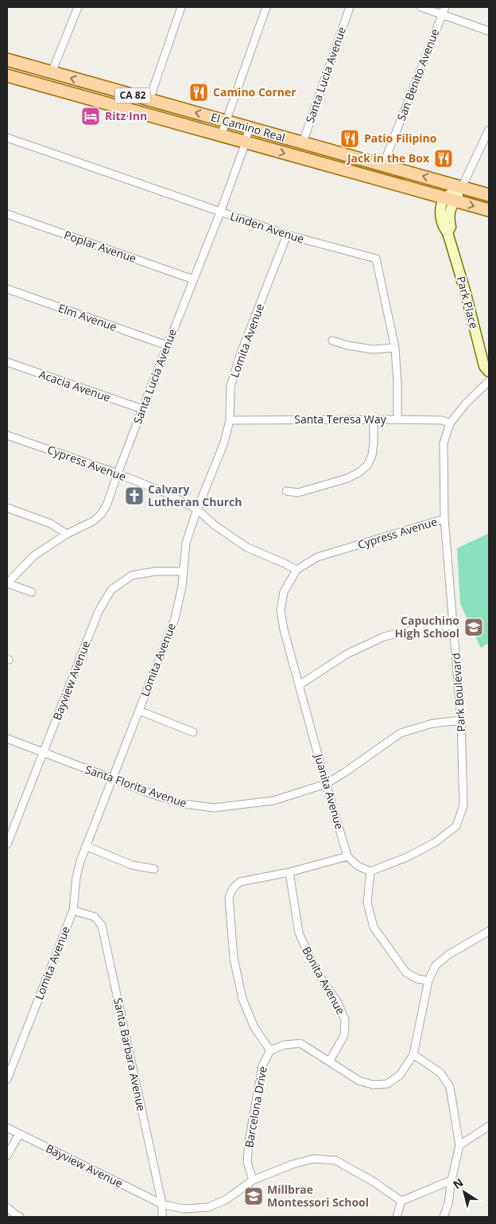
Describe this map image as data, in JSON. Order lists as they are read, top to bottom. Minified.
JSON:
{"streets":{"main road":["CA 82","El Camino Real","Park Place"],"street":["Santa Lucia Avenue","San Benito Avenue","Linden Avenue","Poplar Avenue","Elm Avenue","Lomita Avenue","Acacia Avenue","Santa Teresa Way","Cypress Avenue","Bayview Avenue","Park Boulevard","Santa Florita Avenue","Juanita Avenue","Bonita Avenue","Santa Barbara Avenue","Barcelona Drive"]},"crossings":[["Santa Lucia Avenue","El Camino Real"],["Santa Lucia Avenue","Linden Avenue"],["Santa Lucia Avenue","Poplar Avenue"],["Santa Lucia Avenue","Elm Avenue"],["Santa Lucia Avenue","Acacia Avenue"],["Santa Lucia Avenue","Cypress Avenue"],["San Benito Avenue","El Camino Real"],["El Camino Real","Park Place"],["Linden Avenue","Lomita Avenue"],["Linden Avenue","Santa Teresa Way"],["Lomita Avenue","Santa Teresa Way"],["Lomita Avenue","Cypress Avenue"],["Lomita Avenue","Bayview Avenue"],["Lomita Avenue","Santa Florita Avenue"],["Lomita Avenue","Santa Barbara Avenue"],["Santa Teresa Way","Park Boulevard"],["Cypress Avenue","Park Boulevard"],["Cypress Avenue","Juanita Avenue"],["Bayview Avenue","Santa Florita Avenue"],["Bayview Avenue","Santa Barbara Avenue"],["Bayview Avenue","Barcelona Drive"],["Park Boulevard","Santa Florita Avenue"],["Santa Florita Avenue","Juanita Avenue"]],"places":{"restaurant":["Camino Corner","Patio Filipino","Jack in the Box"],"hotel":["Ritz Inn"],"church":["Calvary Lutheran Church"],"school or university":["Capuchino High School","Millbrae Montessori School"]},"north":"top left"}
